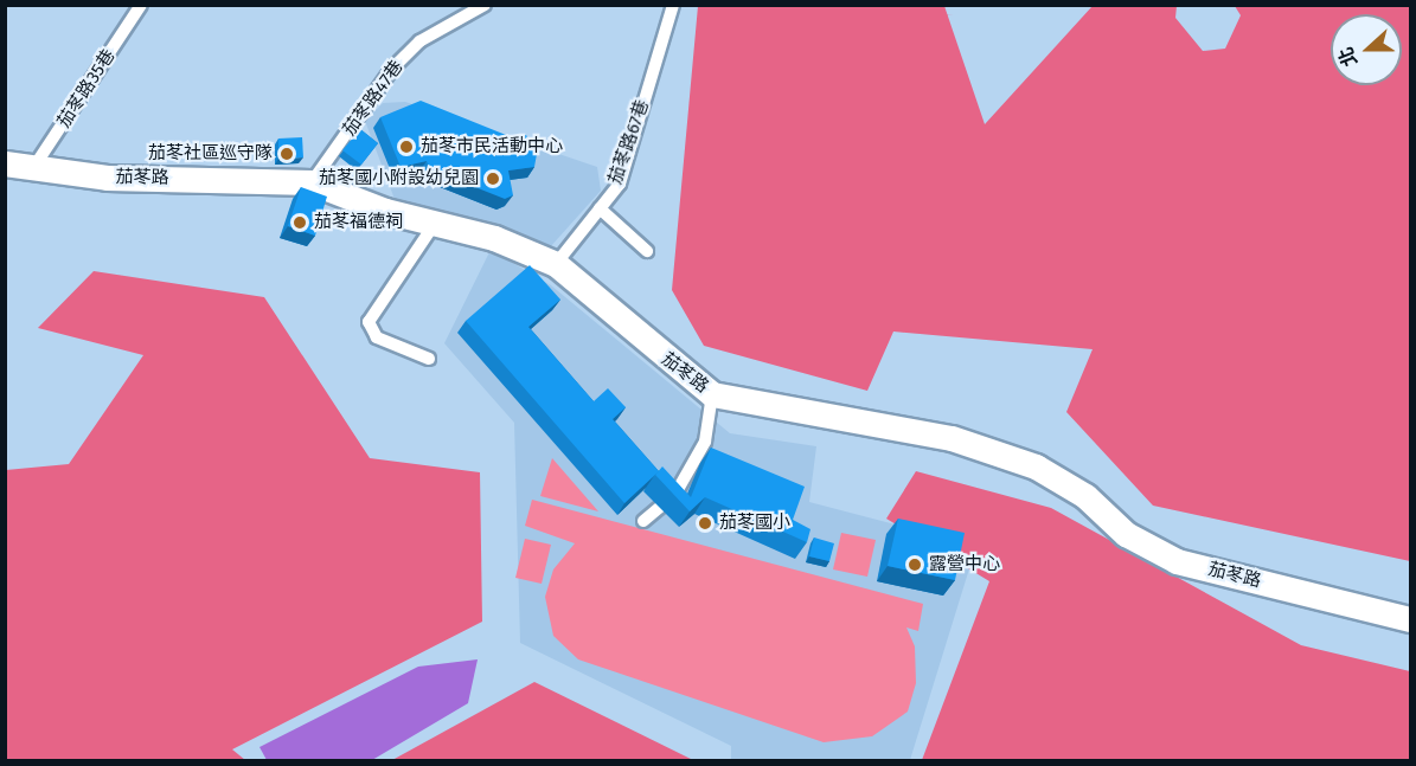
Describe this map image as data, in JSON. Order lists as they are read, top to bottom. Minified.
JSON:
{"streets":{"street":["茄苳路"],"lane":["茄苳路35巷","茄苳路47巷","茄苳路67巷"]},"crossings":[["茄苳路35巷","茄苳路"],["茄苳路47巷","茄苳路"],["茄苳路67巷","茄苳路"]],"places":["茄苳市民活動中心","茄苳社區巡守隊","茄苳國小附設幼兒園","茄苳福德祠","茄苳國小","露營中心"],"north":"left"}
